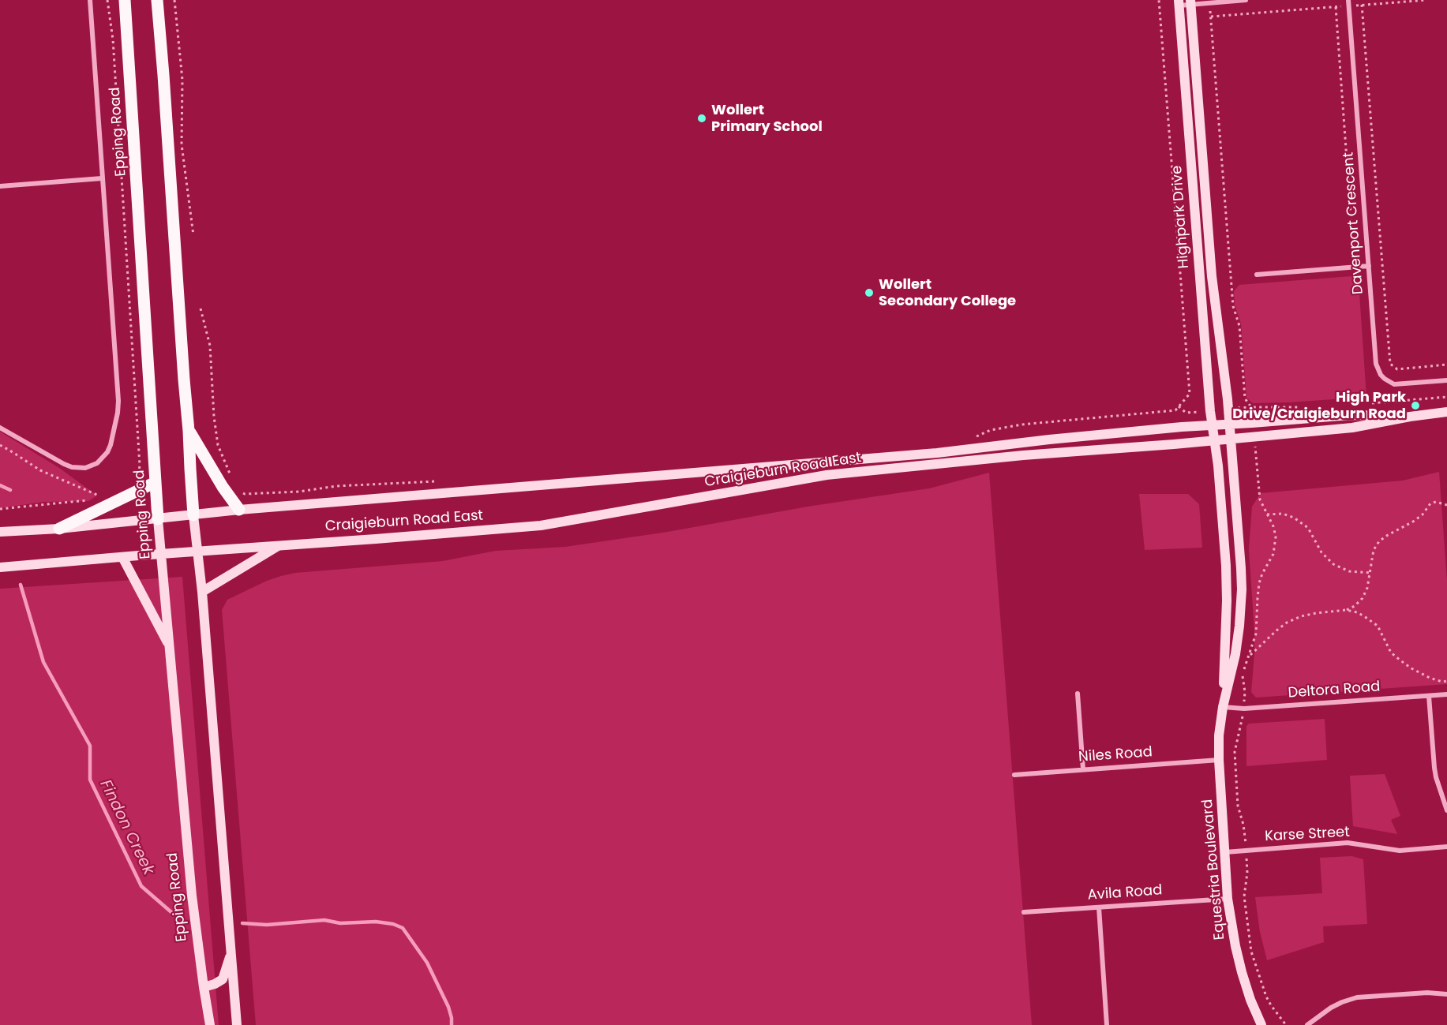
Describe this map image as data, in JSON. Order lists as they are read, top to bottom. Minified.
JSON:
{"streets":{"main road":["Epping Road","Highpark Drive","Craigieburn Road East","Equestria Boulevard"],"street":["Davenport Crescent","Deltora Road","Niles Road","Karse Street","Avila Road"]},"crossings":[["Epping Road","Craigieburn Road East"],["Highpark Drive","Craigieburn Road East"],["Highpark Drive","Equestria Boulevard"],["Craigieburn Road East","Equestria Boulevard"],["Deltora Road","Equestria Boulevard"],["Niles Road","Equestria Boulevard"],["Karse Street","Equestria Boulevard"],["Equestria Boulevard","Avila Road"]],"water":["Findon Creek"],"places":["Wollert Primary School","Wollert Secondary College","High Park Drive/Craigieburn Road"]}
